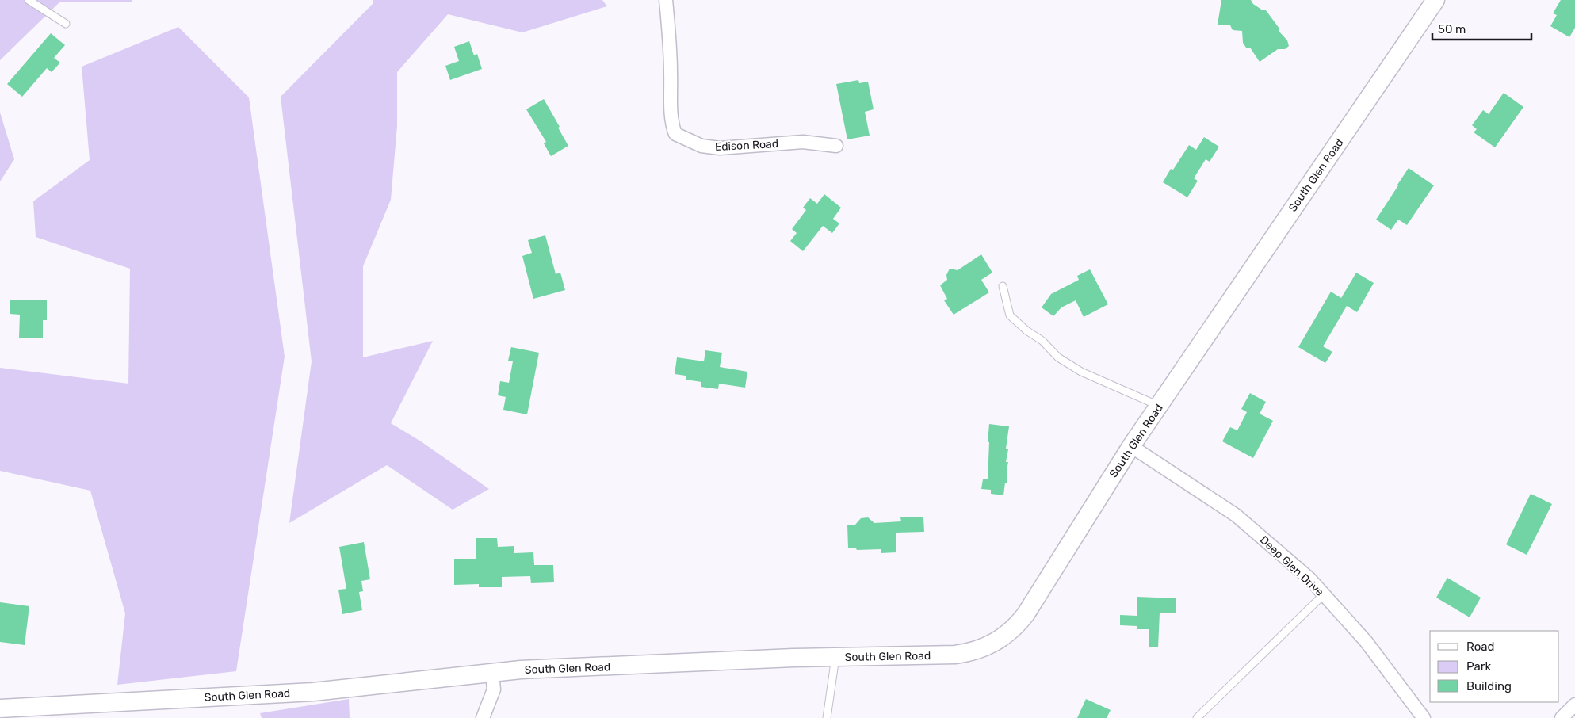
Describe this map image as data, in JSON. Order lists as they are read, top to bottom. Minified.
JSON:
{"streets":{"main road":["South Glen Road"],"street":["Edison Road","Deep Glen Drive"]},"crossings":[["South Glen Road","Deep Glen Drive"]],"legend":["Road","Park","Building"],"scale_bar":"50 m"}
